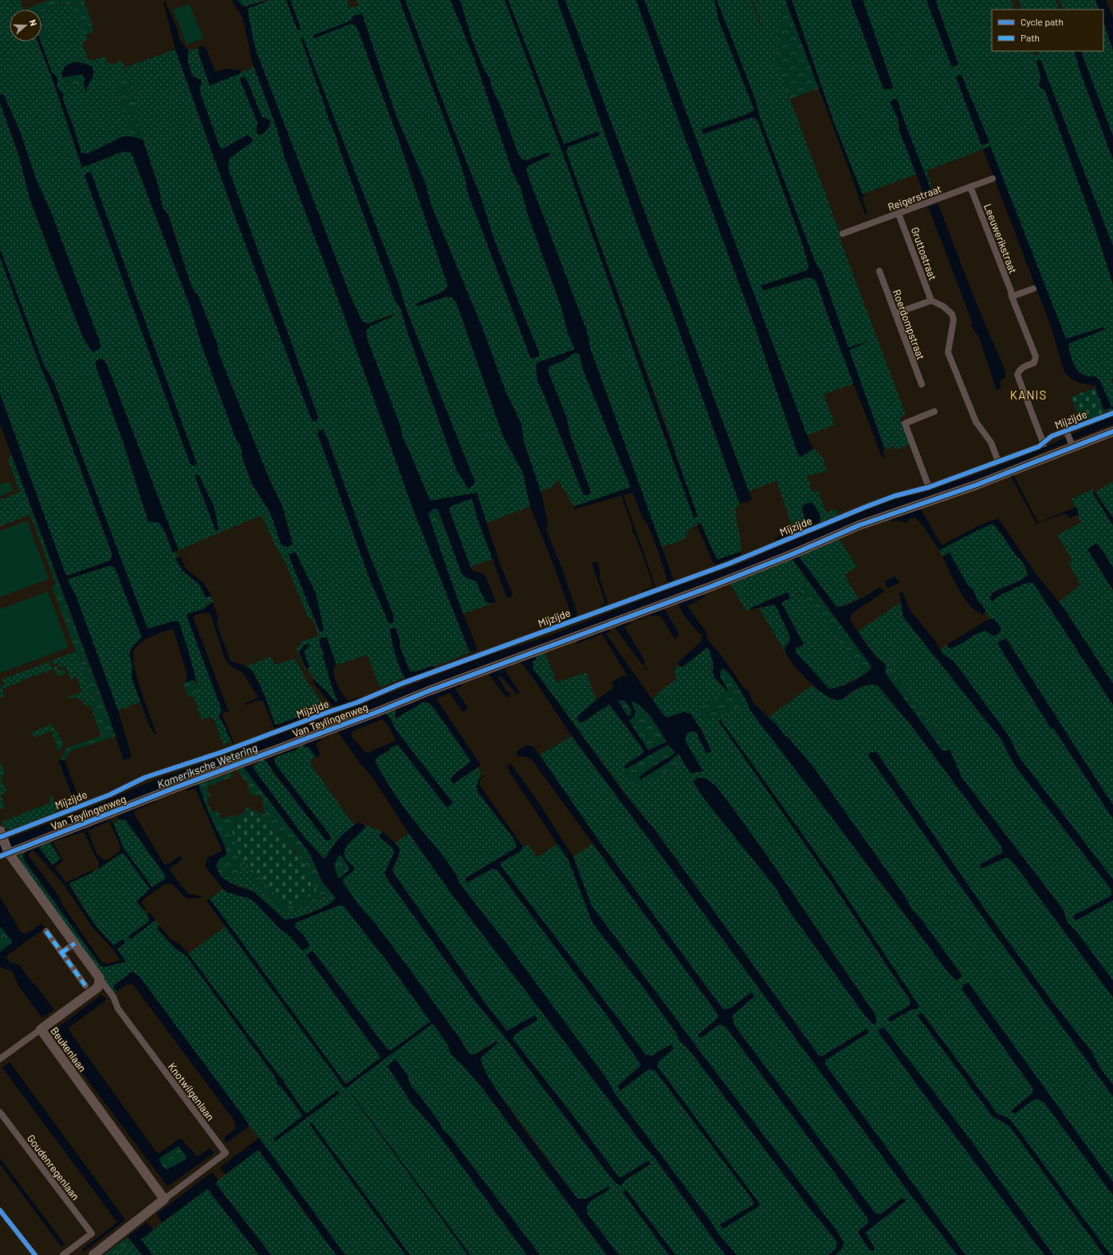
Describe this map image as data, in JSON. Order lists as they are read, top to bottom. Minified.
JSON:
{"streets":{"street":["Reigerstraat","Leeuwerikstraat","Gruttostraat","Roerdompstraat","Mijzijde","Van Teylingenweg","Beukenlaan","Knotwilgenlaan","Goudenregenlaan"]},"crossings":[["Reigerstraat","Leeuwerikstraat"],["Reigerstraat","Gruttostraat"],["Leeuwerikstraat","Mijzijde"],["Beukenlaan","Knotwilgenlaan"]],"districts":["KANIS"],"water":["Kameriksche Wetering"],"legend":["Cycle path","Path"],"north":"right"}
